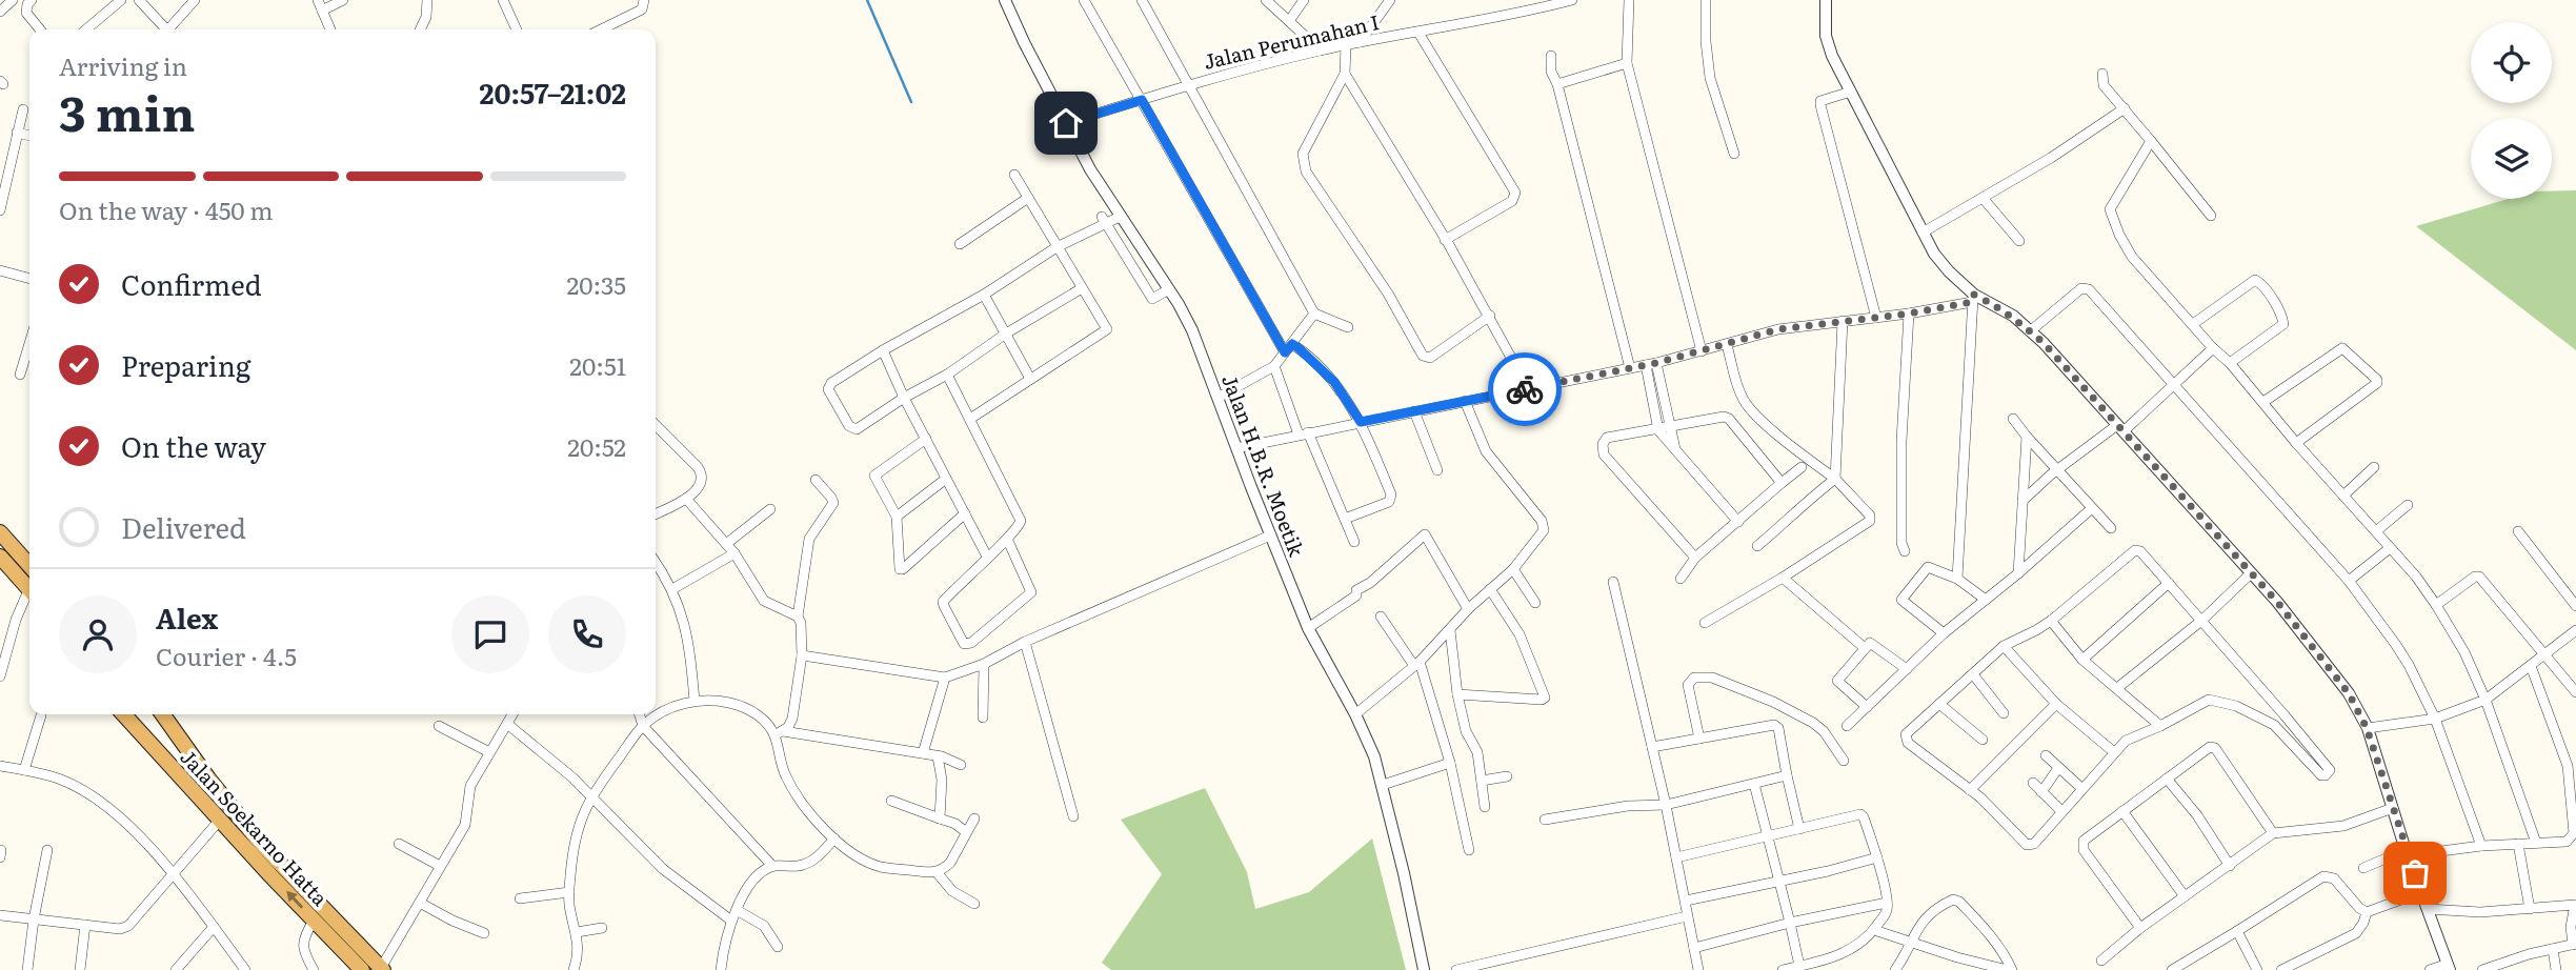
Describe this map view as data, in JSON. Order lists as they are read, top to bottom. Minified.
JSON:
{"streets":{"highway":["Jalan Soekarno Hatta"],"street":["Jalan Perumahan I","Jalan H.B.R. Moetik"]},"crossings":[["Jalan Perumahan I","Jalan H.B.R. Moetik"]],"page":{"heading":["3 min","Arriving in","20:57–21:02"],"panel":["Alex","Courier · 4.5"],"bar":"On the way · 450 m","list":[["Confirmed","20:35"],["Preparing","20:51"],["On the way","20:52"],"Delivered"]}}
